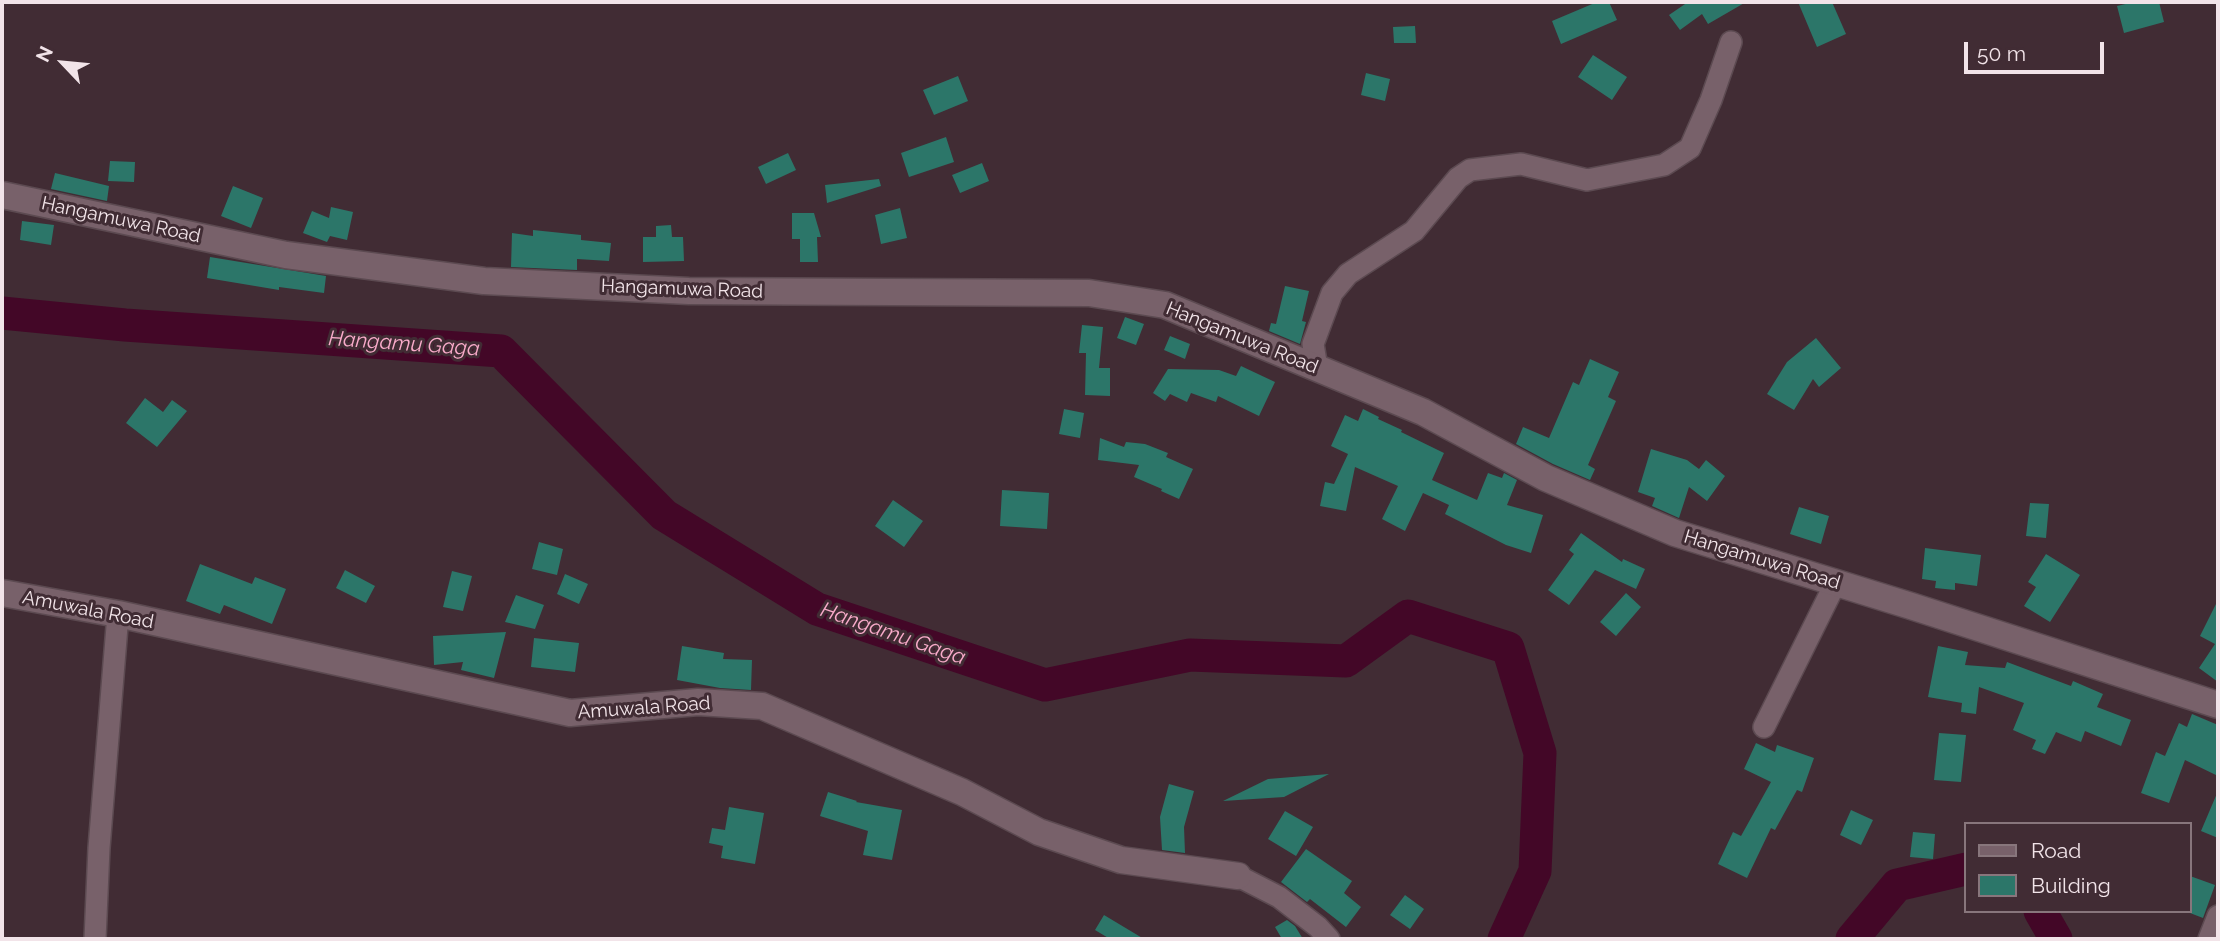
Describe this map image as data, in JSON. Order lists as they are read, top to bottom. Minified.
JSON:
{"streets":{"street":["Hangamuwa Road","Amuwala Road"]},"water":["Hangamu Gaga"],"legend":["Road","Building"],"scale_bar":"50 m","north":"top left"}
